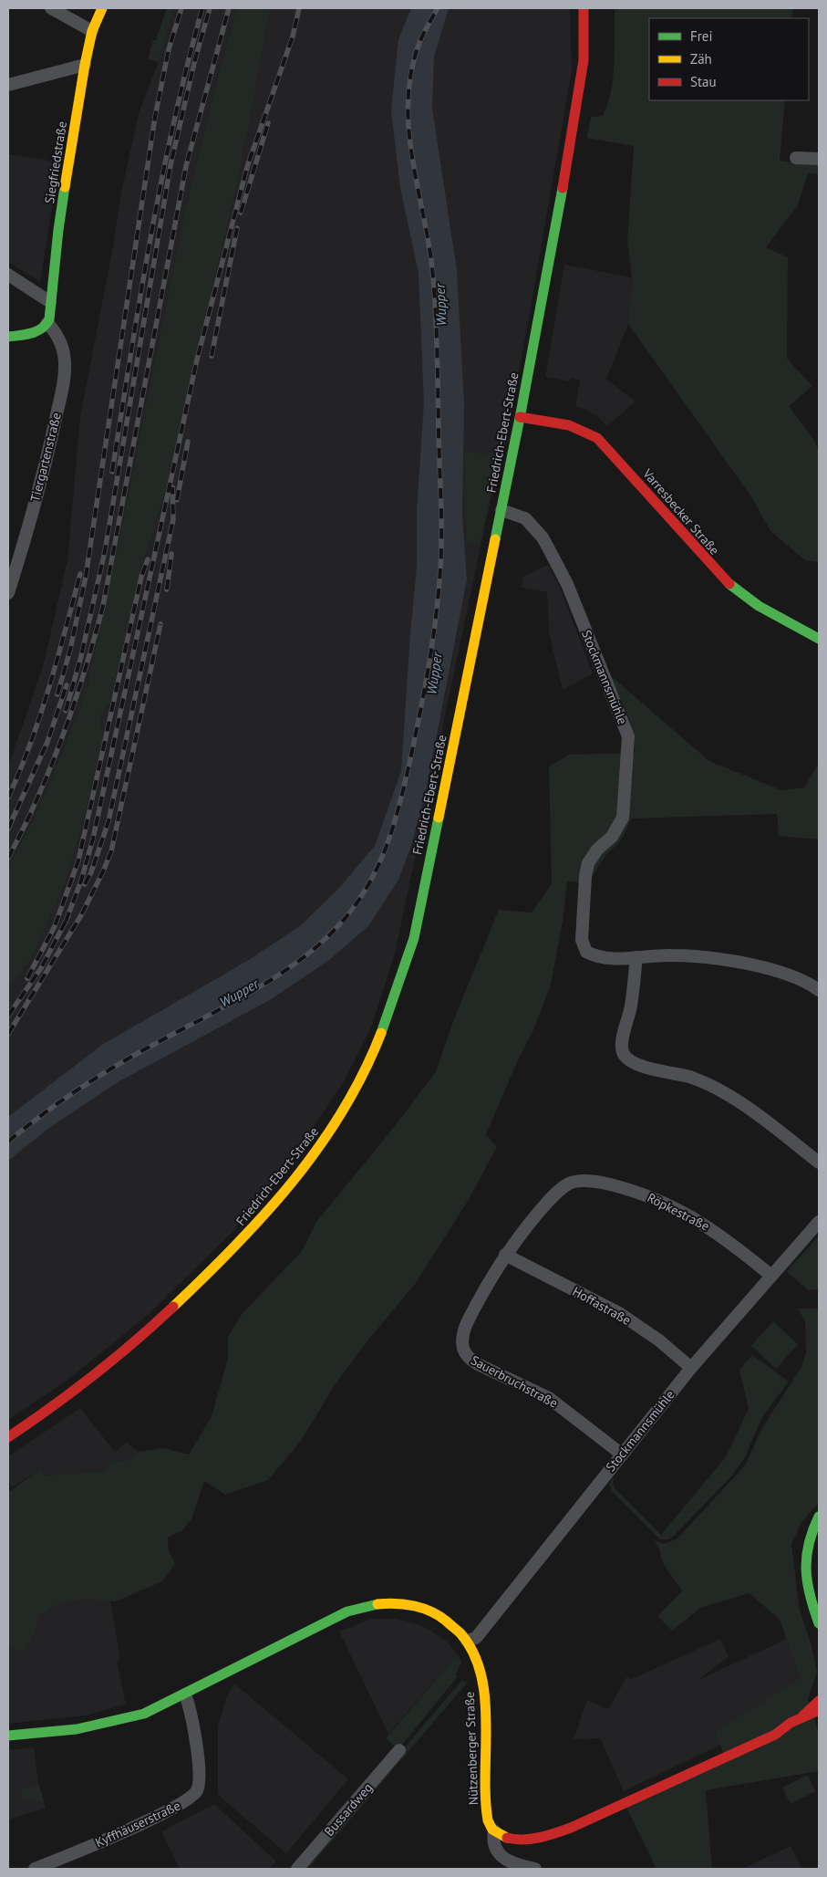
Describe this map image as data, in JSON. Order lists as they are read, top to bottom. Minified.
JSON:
{"streets":{"main road":["Siegfriedstraße","Friedrich-Ebert-Straße","Varresbecker Straße","Nützenberger Straße"],"street":["Tiergartenstraße","Stockmannsmühle","Röpkestraße","Hoffastraße","Sauerbruchstraße","Bussardweg","Kyffhäuserstraße"]},"crossings":[["Siegfriedstraße","Tiergartenstraße"],["Friedrich-Ebert-Straße","Varresbecker Straße"],["Friedrich-Ebert-Straße","Stockmannsmühle"],["Stockmannsmühle","Röpkestraße"],["Stockmannsmühle","Hoffastraße"],["Stockmannsmühle","Sauerbruchstraße"],["Stockmannsmühle","Nützenberger Straße"],["Röpkestraße","Sauerbruchstraße"],["Hoffastraße","Sauerbruchstraße"],["Nützenberger Straße","Kyffhäuserstraße"]],"water":["Wupper"],"legend":["Frei","Zäh","Stau"]}
